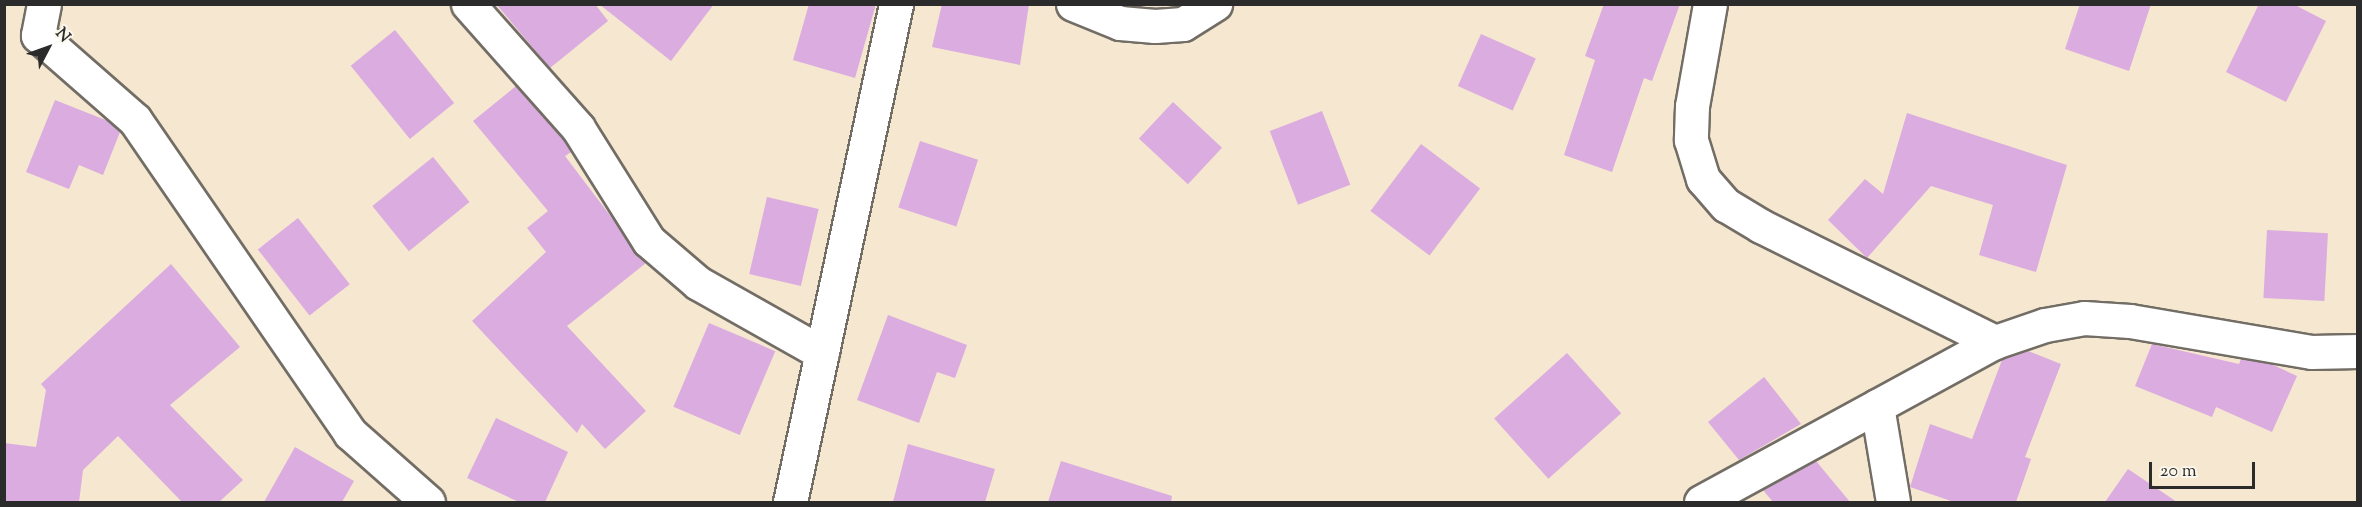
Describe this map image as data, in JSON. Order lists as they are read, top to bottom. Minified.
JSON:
{"scale_bar":"20 m","north":"top right"}
